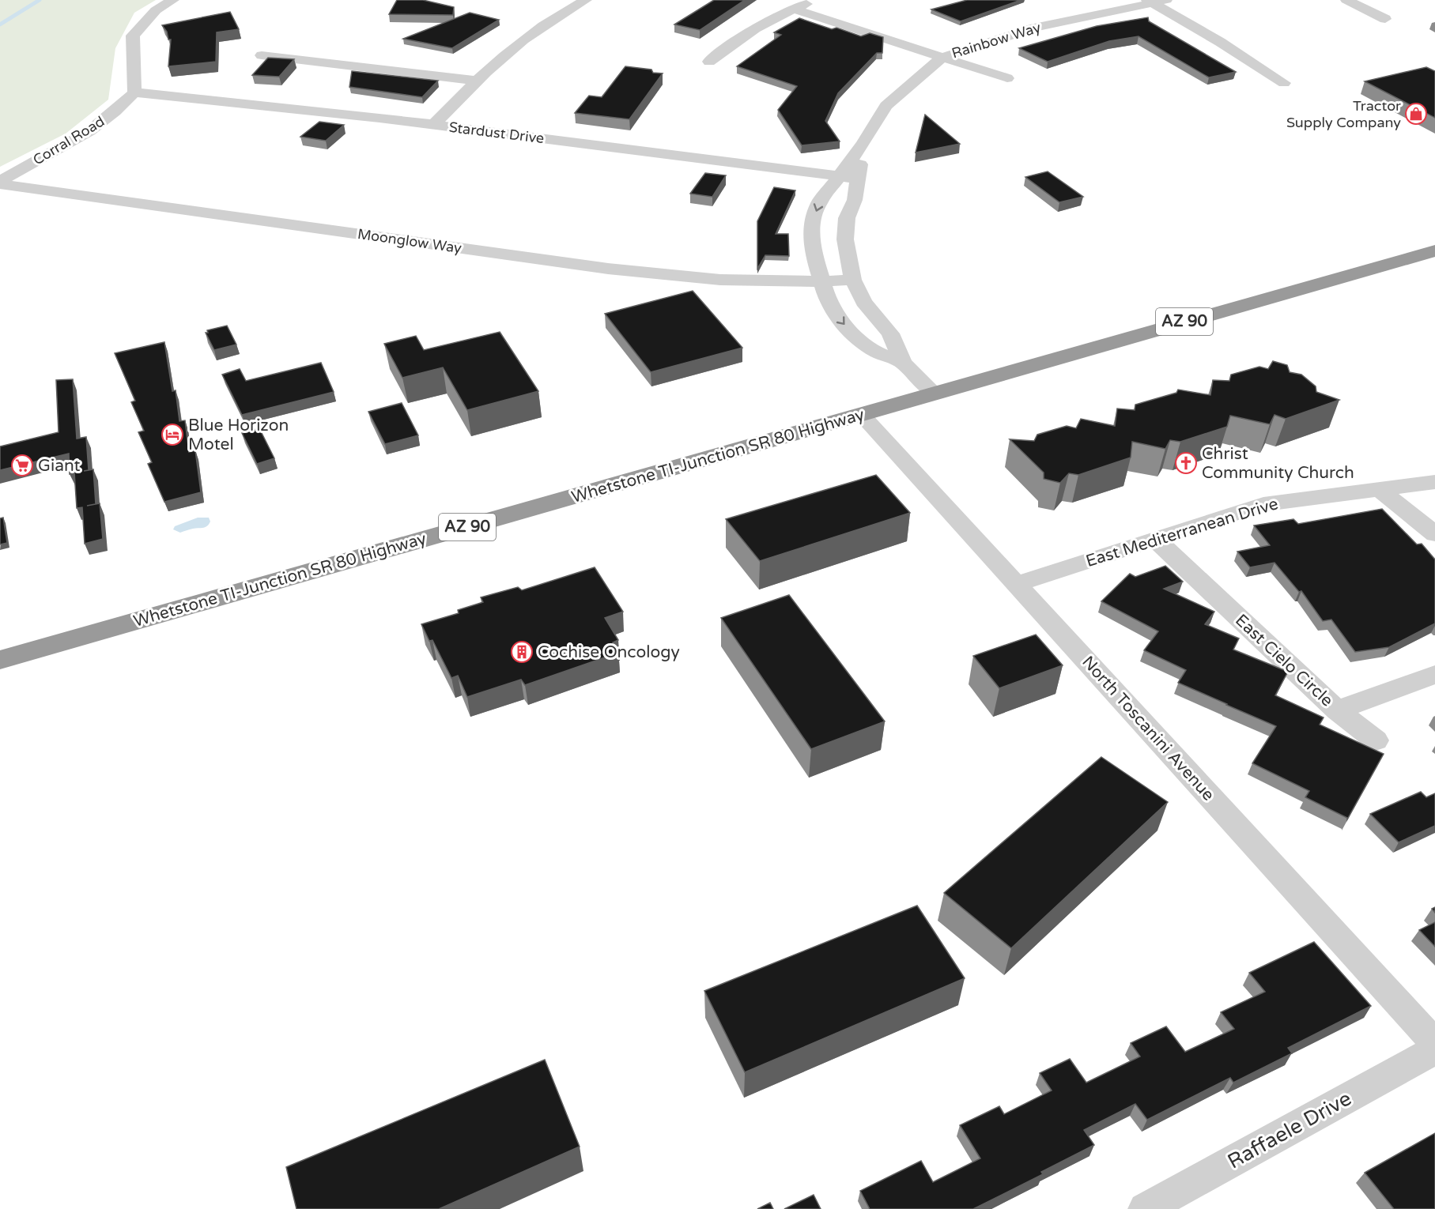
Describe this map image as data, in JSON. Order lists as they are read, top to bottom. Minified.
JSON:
{"streets":{"highway":["AZ 90","Whetstone TI-Junction SR 80 Highway"],"street":["Rainbow Way","Stardust Drive","Corral Road","Moonglow Way","East Mediterranean Drive","East Cielo Circle","North Toscanini Avenue","Raffaele Drive"]},"crossings":[["Rainbow Way","Stardust Drive"],["Rainbow Way","Moonglow Way"],["Rainbow Way","Whetstone TI-Junction SR 80 Highway"],["Stardust Drive","Corral Road"],["Corral Road","Moonglow Way"],["Whetstone TI-Junction SR 80 Highway","North Toscanini Avenue"],["East Mediterranean Drive","East Cielo Circle"],["East Mediterranean Drive","North Toscanini Avenue"]],"places":{"shop":["Tractor Supply Company"],"hotel":["Blue Horizon Motel"],"church":["Christ Community Church"],"supermarket":["Giant"],"building":["Cochise Oncology"]}}
